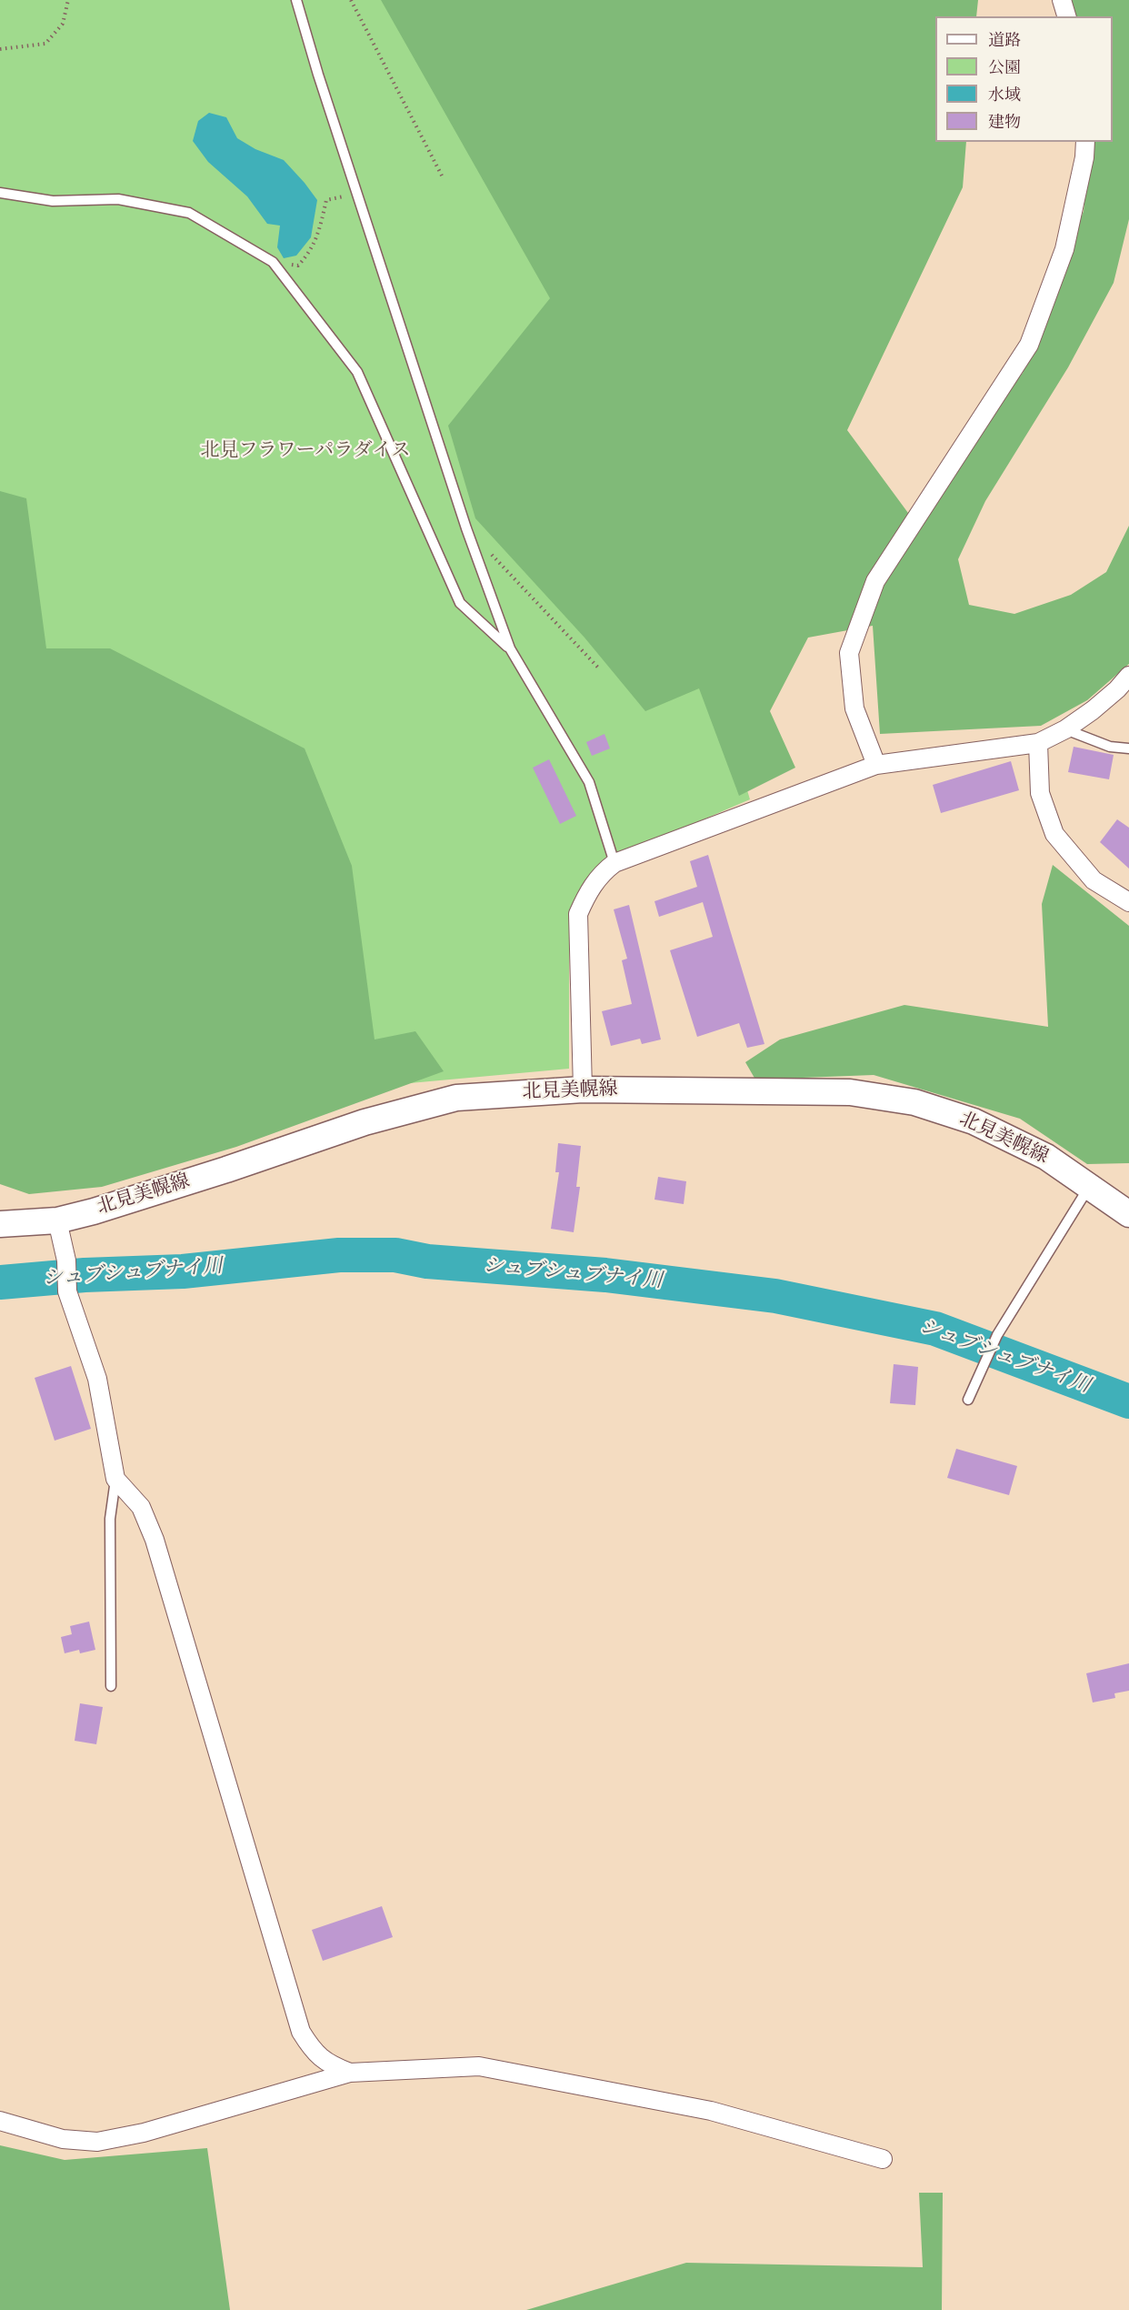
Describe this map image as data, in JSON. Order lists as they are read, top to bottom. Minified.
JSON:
{"streets":{"main road":["北見美幌線"]},"water":["シュブシュブナイ川"],"parks":["北見フラワーパラダイス"],"legend":["道路","公園","水域","建物"]}
